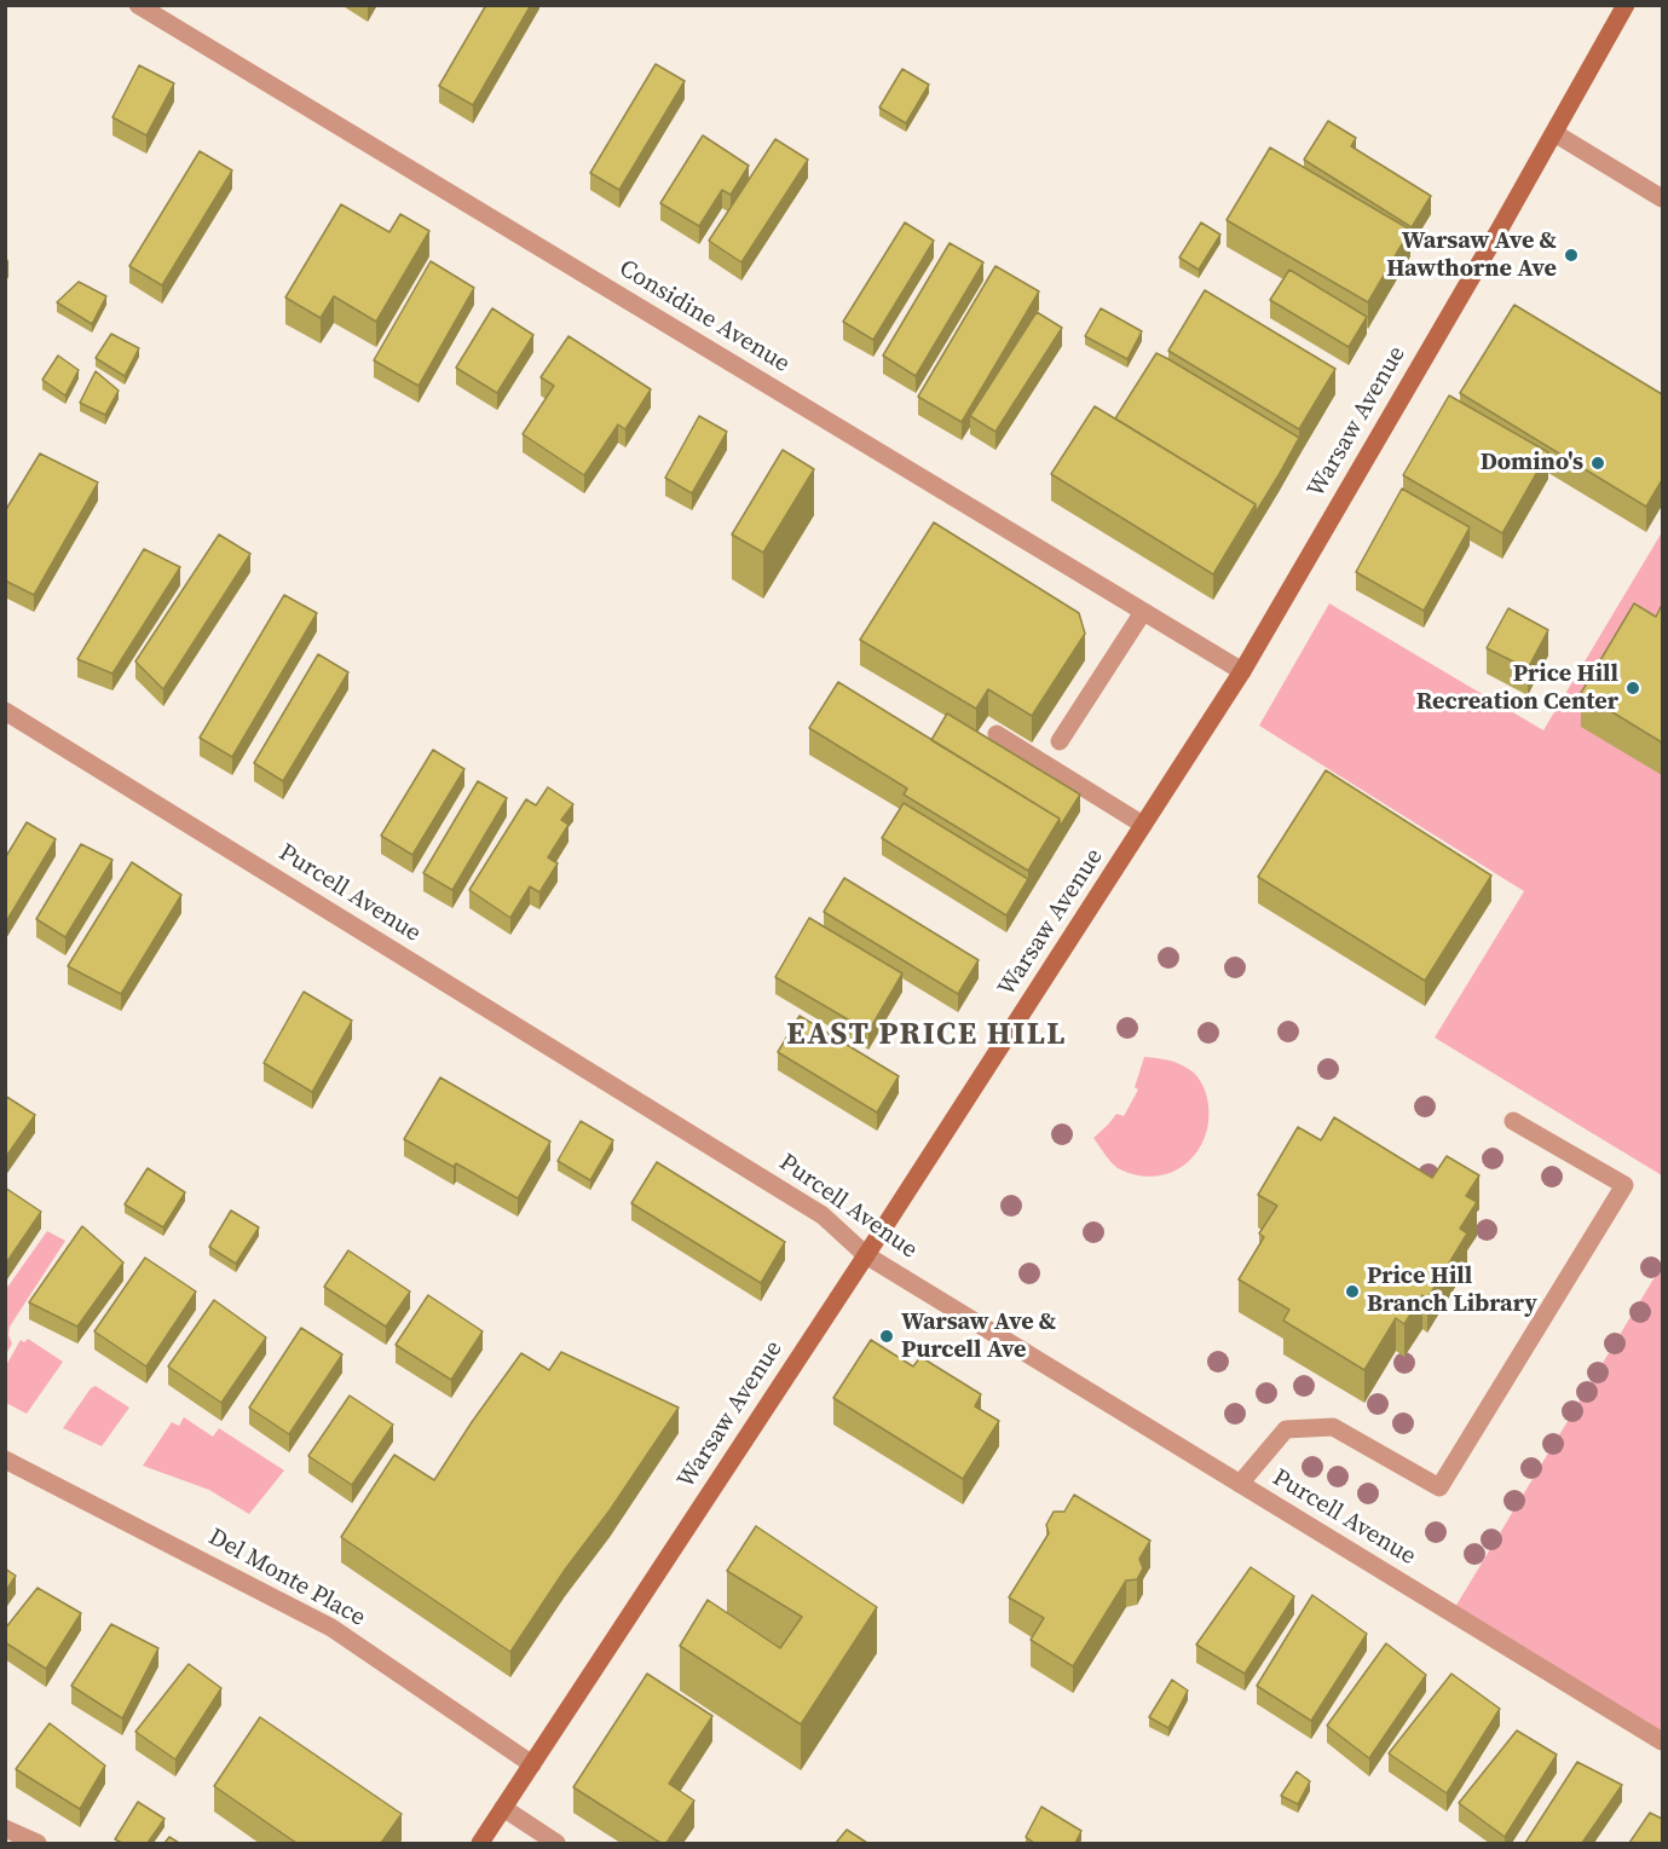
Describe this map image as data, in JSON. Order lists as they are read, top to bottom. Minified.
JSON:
{"streets":{"main road":["Warsaw Avenue"],"street":["Considine Avenue","Purcell Avenue","Del Monte Place"]},"crossings":[["Considine Avenue","Warsaw Avenue"],["Warsaw Avenue","Purcell Avenue"],["Warsaw Avenue","Del Monte Place"]],"districts":["EAST PRICE HILL"],"places":["Warsaw Ave & Hawthorne Ave","Domino's","Price Hill Recreation Center","Price Hill Branch Library","Warsaw Ave & Purcell Ave"]}
